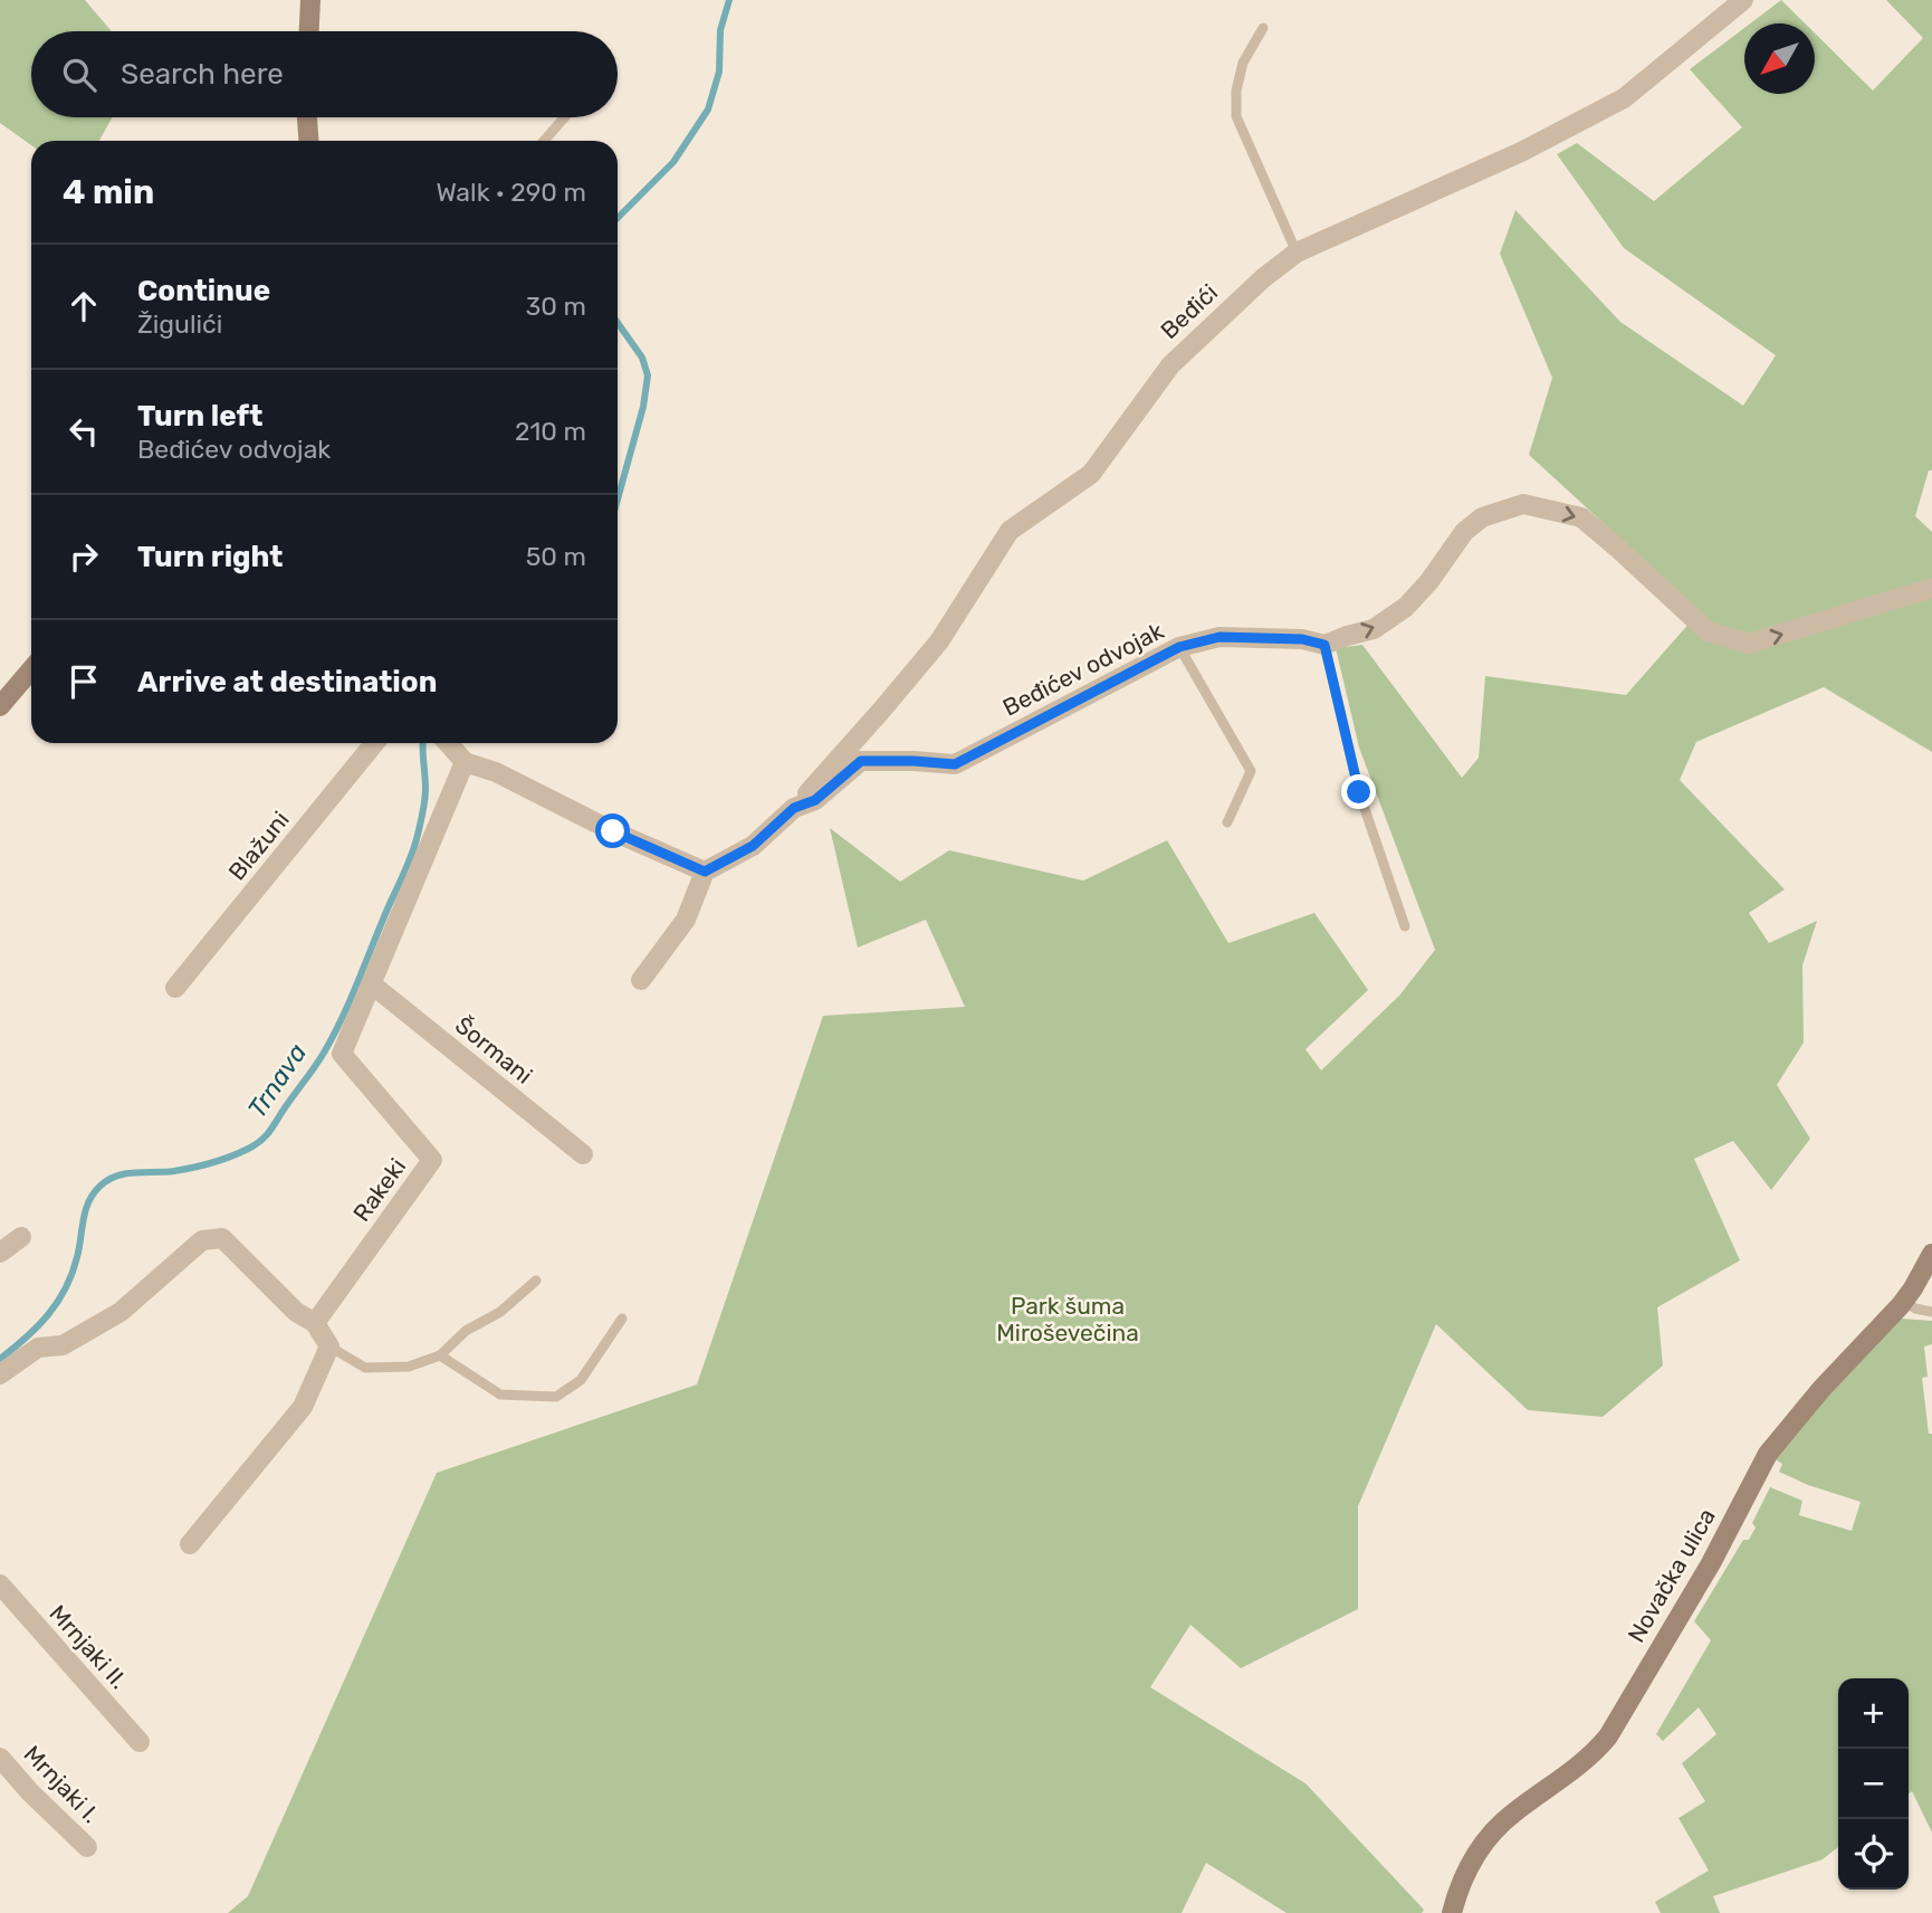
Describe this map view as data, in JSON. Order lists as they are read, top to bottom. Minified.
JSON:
{"streets":{"street":["Beđići","Beđićev odvojak","Blažuni","Šormani","Rakeki","Novačka ulica","Mrnjaki II.","Mrnjaki I."]},"crossings":[["Beđići","Beđićev odvojak"],["Šormani","Rakeki"]],"one_way":["Beđićev odvojak"],"water":["Trnava"],"parks":["Park šuma Miroševečina"],"north":"bottom left","page":{"search":"Search here","heading":["4 min","Walk · 290 m"],"list":[["Continue","Žigulići","30 m"],["Turn left","Beđićev odvojak","210 m"],["Turn right","50 m"],"Arrive at destination"],"map_buttons":["+","−"]}}
